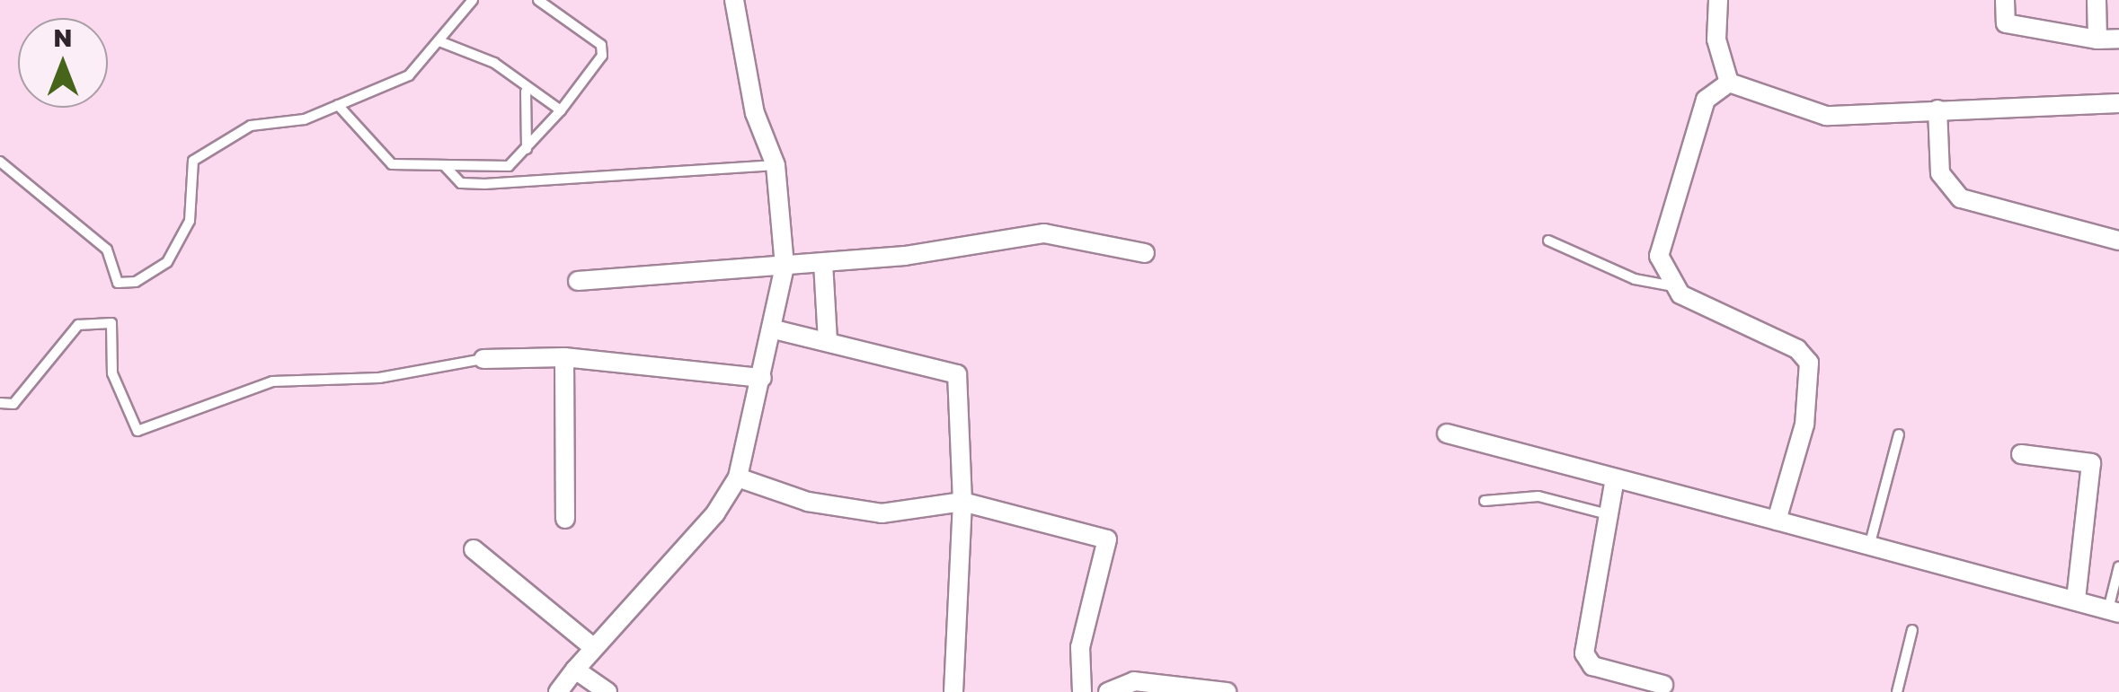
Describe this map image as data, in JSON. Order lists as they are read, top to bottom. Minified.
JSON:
{"north":"top"}
